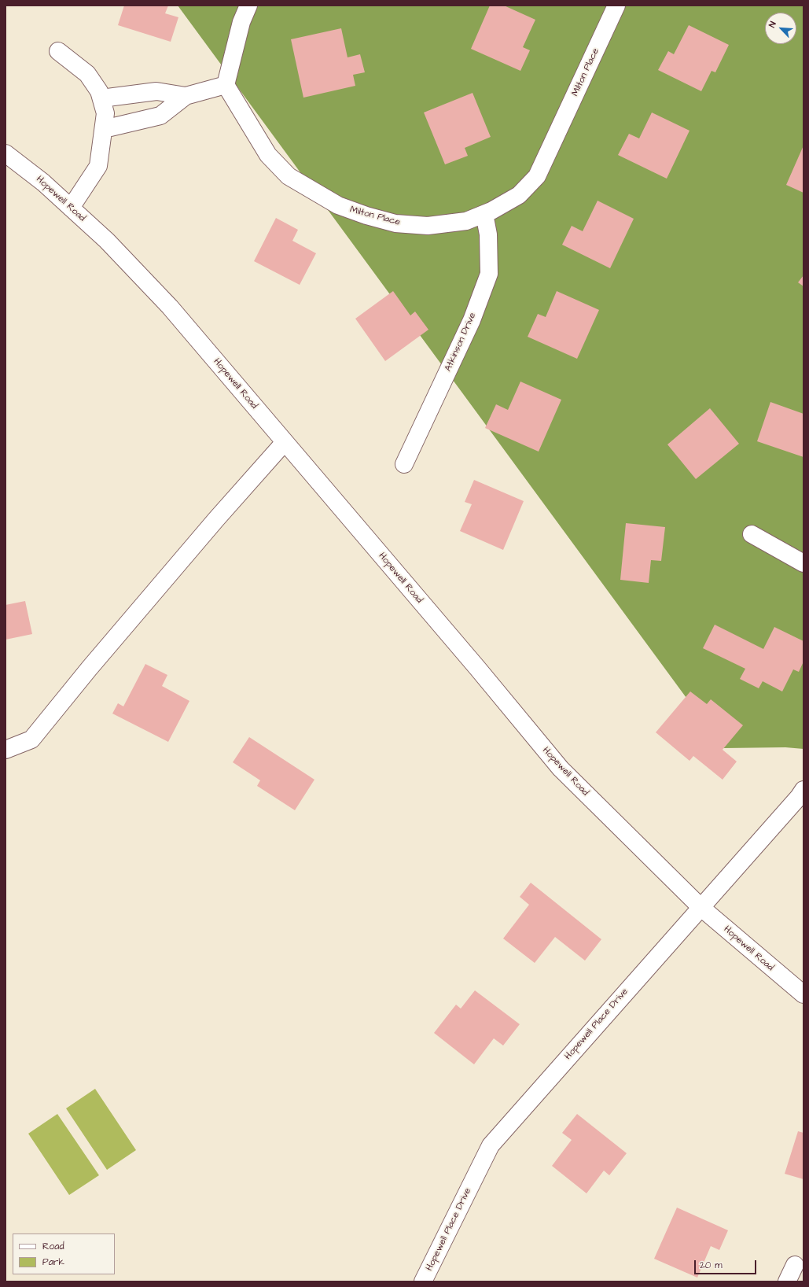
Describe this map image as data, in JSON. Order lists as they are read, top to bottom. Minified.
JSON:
{"streets":{"street":["Milton Place","Hopewell Road","Atkinson Drive","Hopewell Place Drive"]},"crossings":[["Milton Place","Atkinson Drive"],["Hopewell Road","Hopewell Place Drive"]],"legend":["Road","Park"],"scale_bar":"20 m","north":"top left"}
